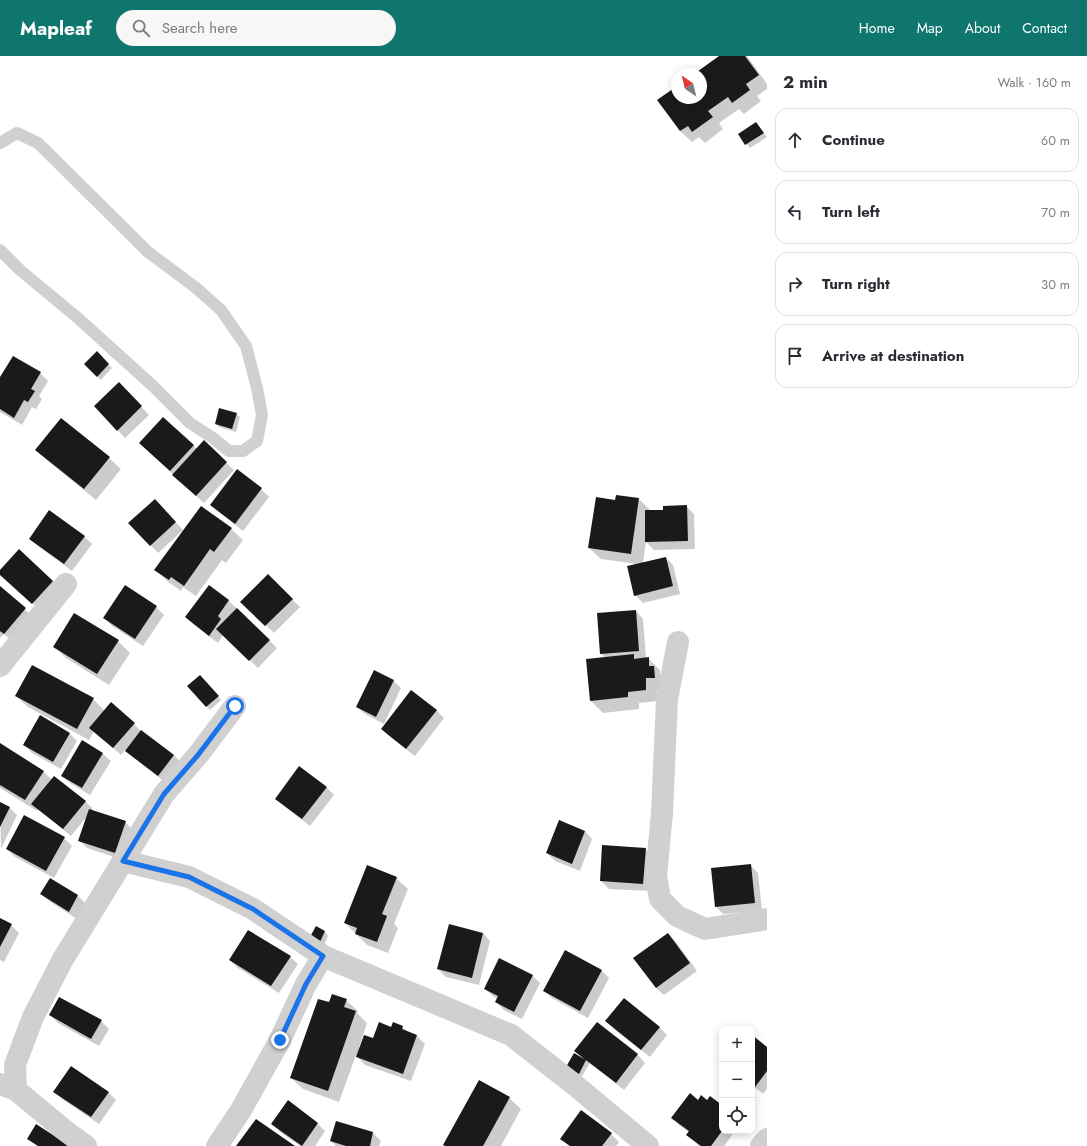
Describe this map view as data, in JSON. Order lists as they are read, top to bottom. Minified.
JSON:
{"north":"top left","page":{"header":"Mapleaf","search":"Search here","nav":["Home","Map","About","Contact"],"heading":["2 min","Walk · 160 m"],"list":[["Continue","60 m"],["Turn left","70 m"],["Turn right","30 m"],"Arrive at destination"],"map_buttons":["+","−"]}}
